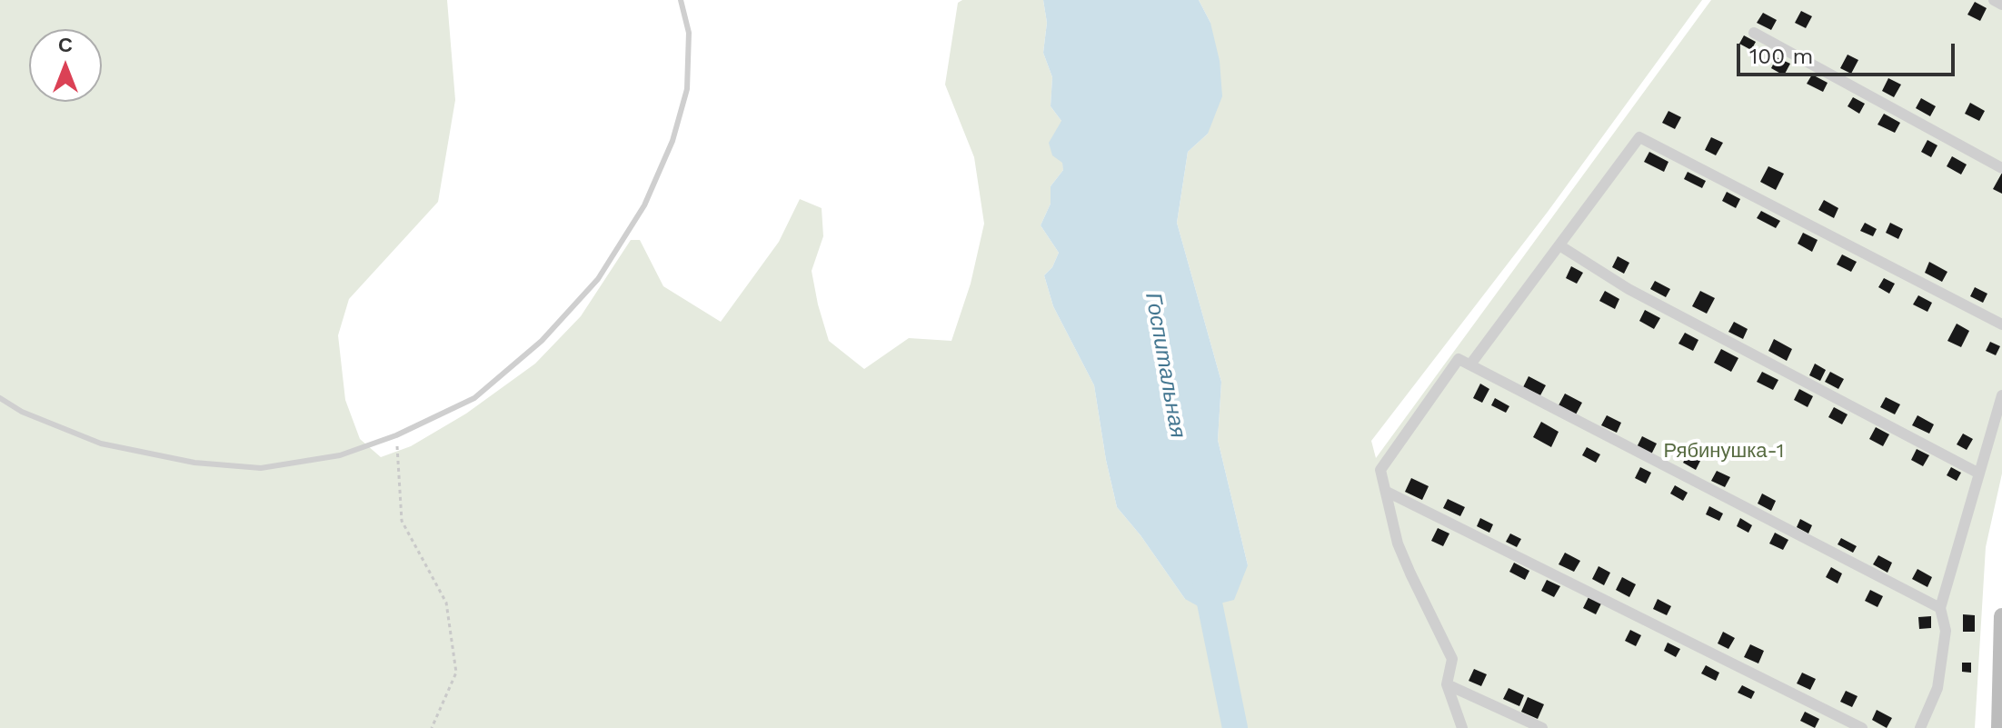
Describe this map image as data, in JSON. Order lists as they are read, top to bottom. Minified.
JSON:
{"water":["Госпитальная"],"parks":["Рябинушка-1"],"scale_bar":"100 m","north":"top"}
